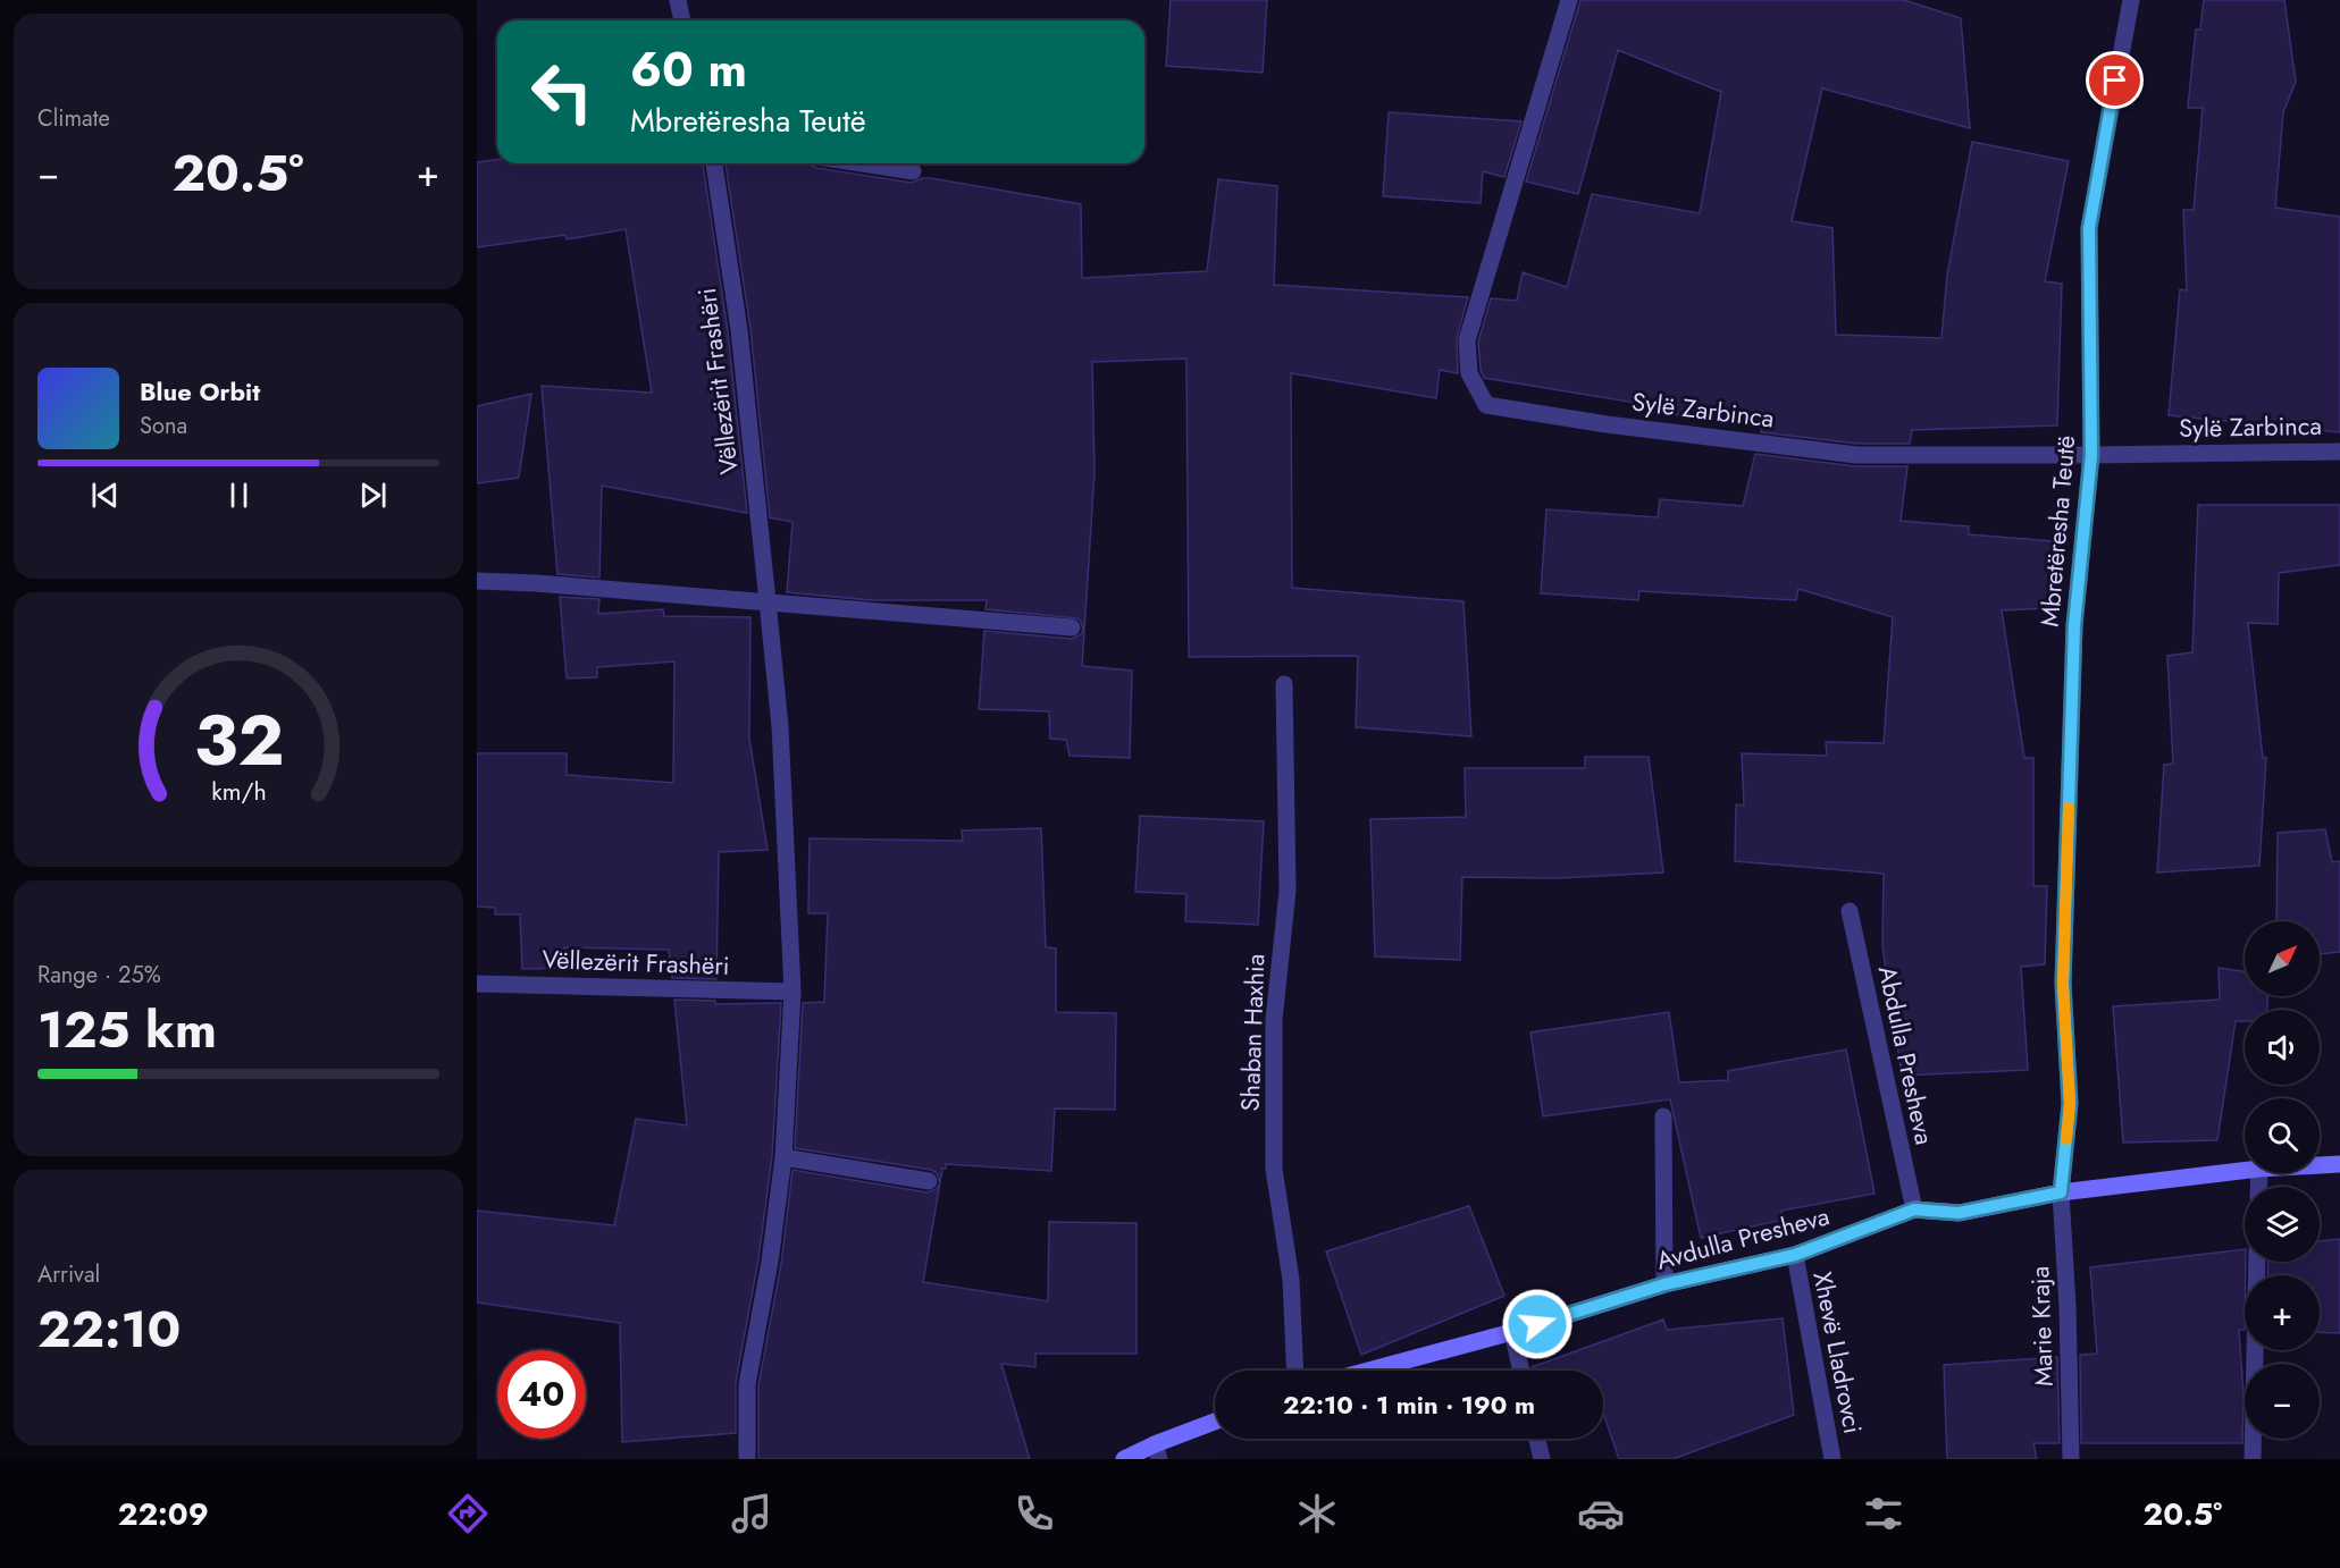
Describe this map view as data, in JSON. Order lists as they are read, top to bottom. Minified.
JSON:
{"streets":{"street":["Vëllezërit Frashëri","Sylë Zarbinca","Mbretëresha Teutë","Shaban Haxhia","Abdulla Presheva","Avdulla Presheva","Marie Kraja","Xhevë Lladrovci"]},"crossings":[["Sylë Zarbinca","Mbretëresha Teutë"],["Mbretëresha Teutë","Avdulla Presheva"],["Mbretëresha Teutë","Marie Kraja"],["Abdulla Presheva","Avdulla Presheva"],["Avdulla Presheva","Marie Kraja"],["Avdulla Presheva","Xhevë Lladrovci"]],"north":"top right","page":{"tile":["Climate",["Range · 25%","125 km"],["Arrival","22:10"]],"turn":["60 m","Mbretëresha Teutë"],"heat":["−","20.5°","+"],"song":["Blue Orbit","Sona"],"map_buttons":["+","−"],"limit":"40","trip":"22:10 · 1 min · 190 m","tabs":["22:09","20.5°"],"gauge":["32","km/h"]}}
